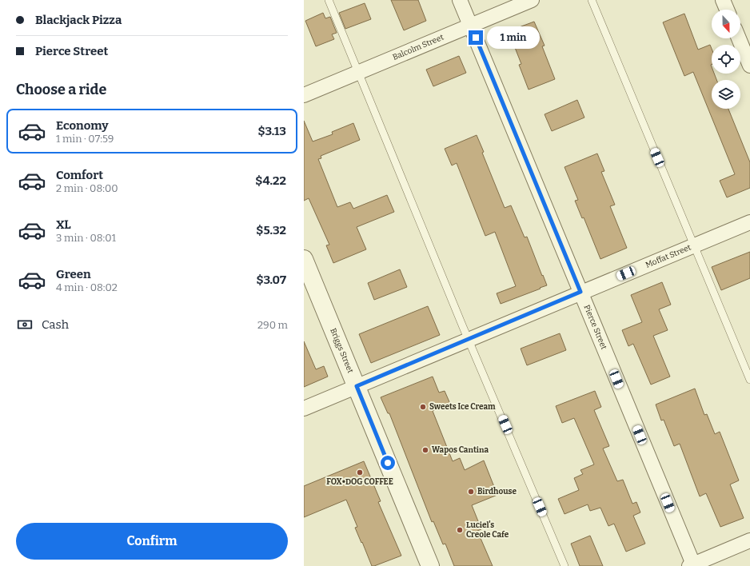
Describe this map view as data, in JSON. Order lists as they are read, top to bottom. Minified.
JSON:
{"streets":{"street":["Balcolm Street","Moffat Street","Pierce Street","Briggs Street"]},"crossings":[["Balcolm Street","Pierce Street"],["Moffat Street","Pierce Street"],["Moffat Street","Briggs Street"]],"places":["Sweets Ice Cream","Wapos Cantina","FOX•DOG COFFEE","Birdhouse","Luciel's Creole Cafe"],"north":"bottom","page":{"banner":["Blackjack Pizza","Pierce Street"],"bubble":"1 min","heading":"Choose a ride","list":[{"name":"Economy","note":"1 min · 07:59","value":"$3.13"},{"name":"Comfort","note":"2 min · 08:00","value":"$4.22"},{"name":"XL","note":"3 min · 08:01","value":"$5.32"},{"name":"Green","note":"4 min · 08:02","value":"$3.07"}],"pay":["Cash","290 m"],"buttons":"Confirm"}}
